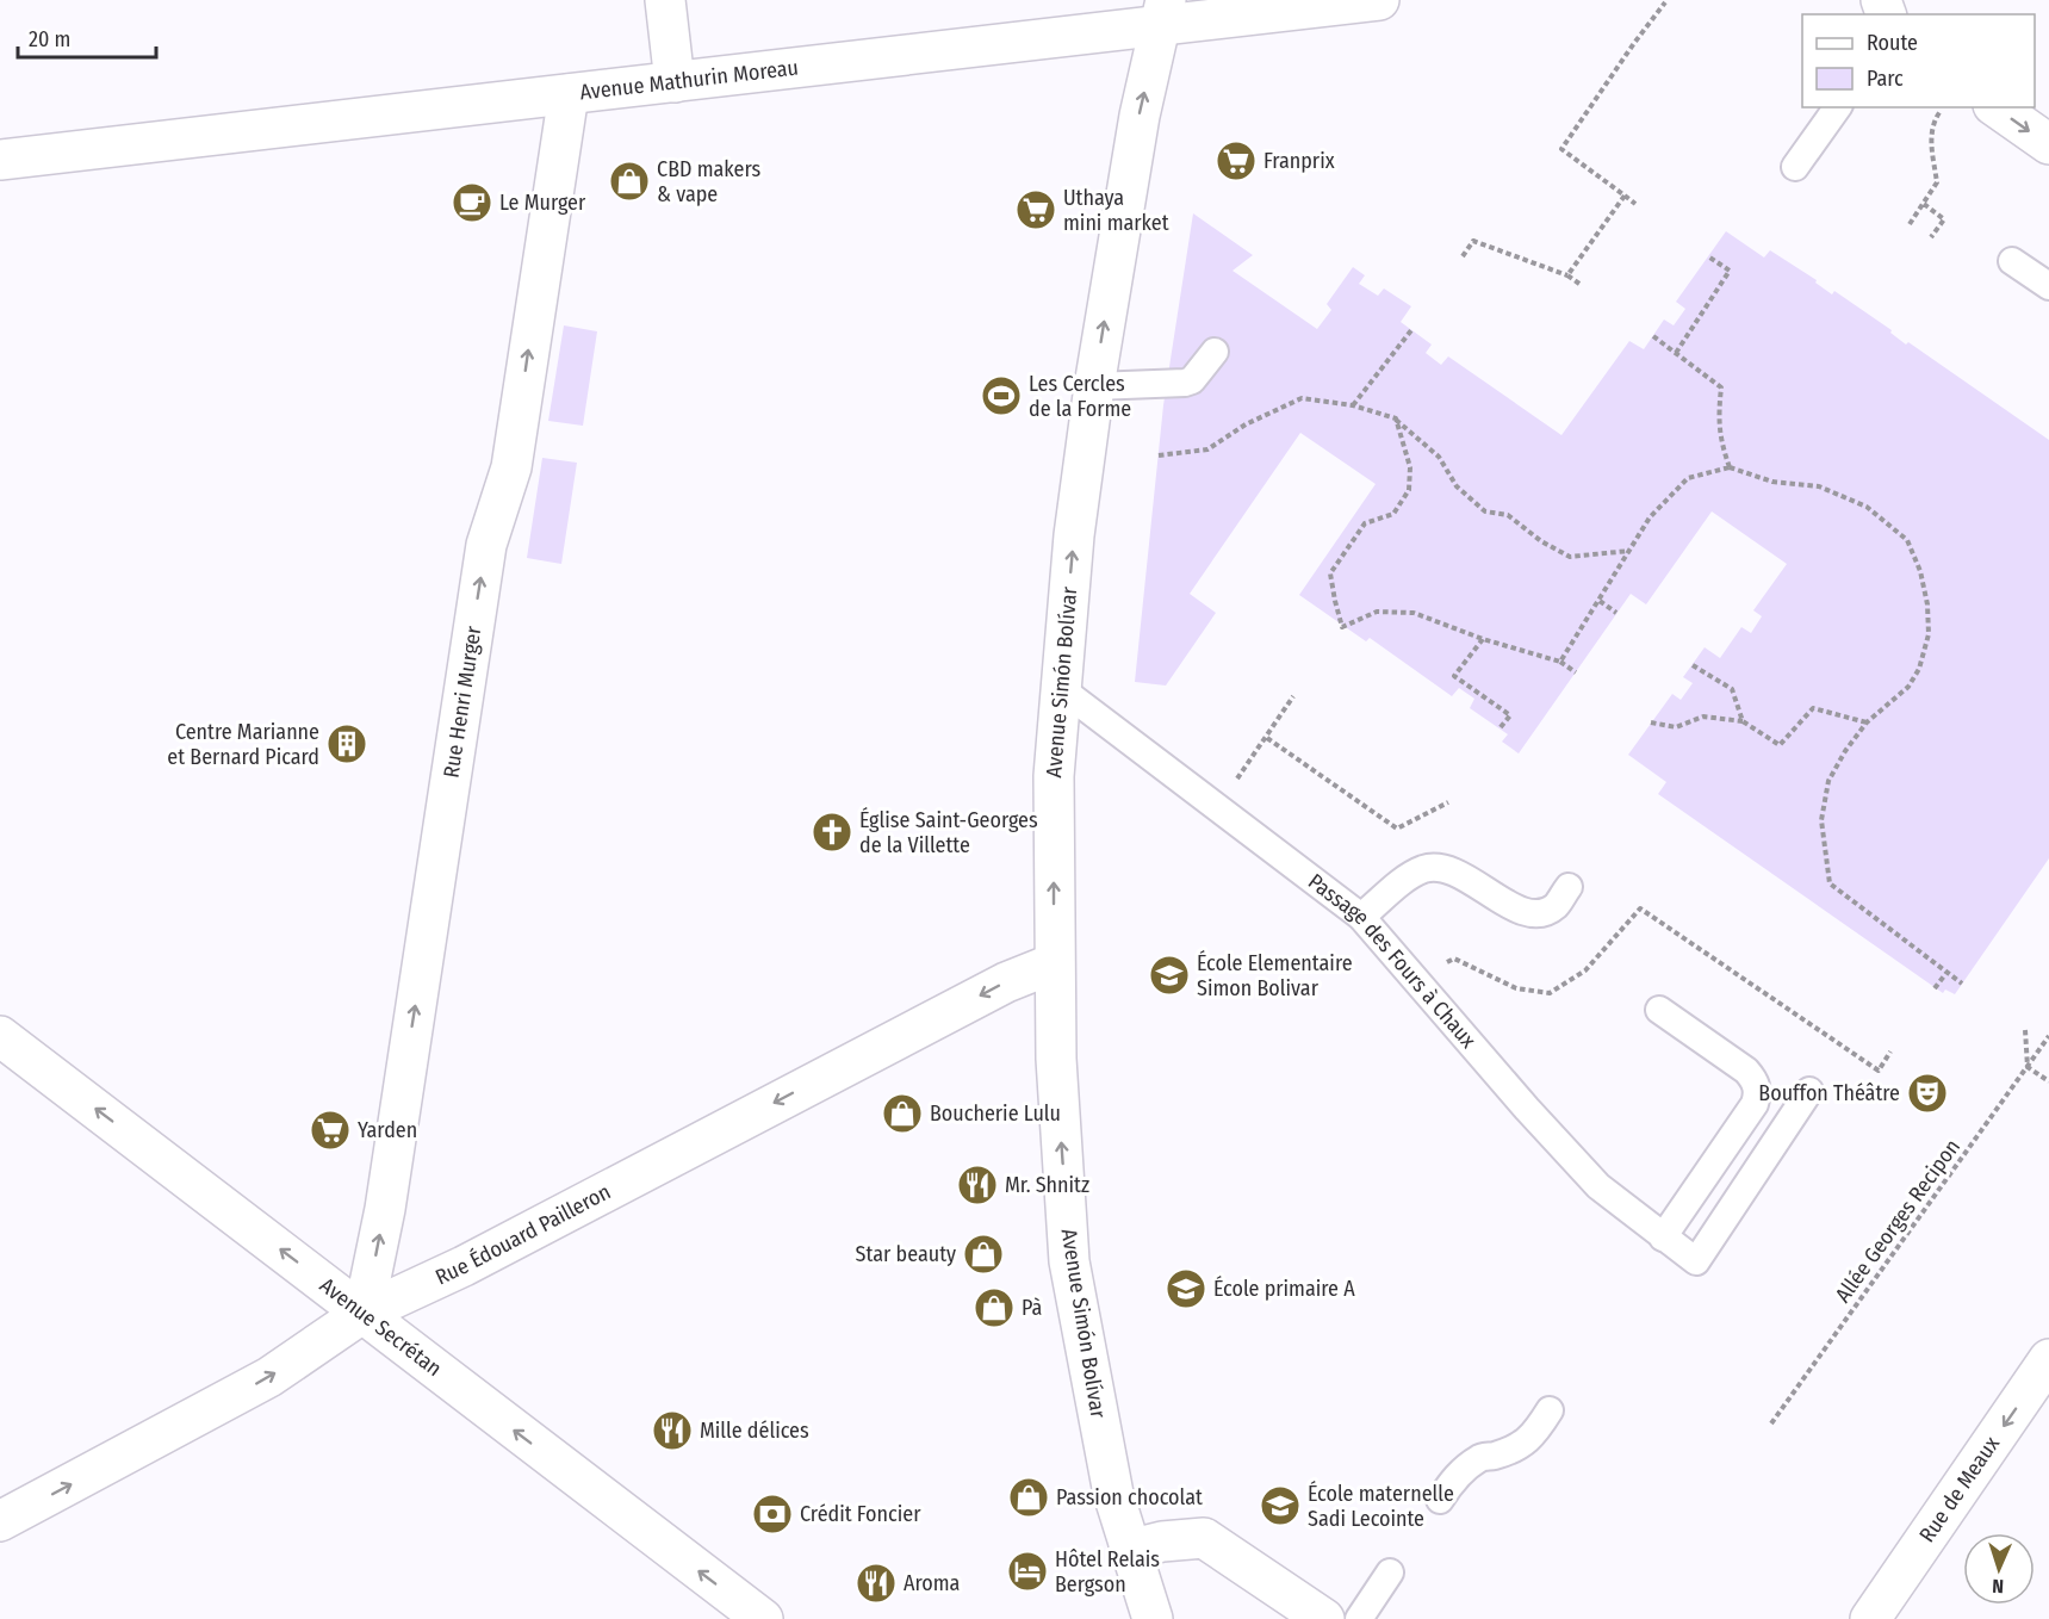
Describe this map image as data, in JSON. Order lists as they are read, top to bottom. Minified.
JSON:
{"streets":{"street":["Avenue Mathurin Moreau","Avenue Simón Bolívar","Rue Henri Murger","Rue Édouard Pailleron","Avenue Secrétan","Rue de Meaux"],"lane":["Passage des Fours à Chaux"],"path":["Allée Georges Recipon"]},"crossings":[["Avenue Mathurin Moreau","Avenue Simón Bolívar"],["Avenue Mathurin Moreau","Rue Henri Murger"],["Avenue Simón Bolívar","Passage des Fours à Chaux"],["Avenue Simón Bolívar","Rue Édouard Pailleron"],["Rue Henri Murger","Rue Édouard Pailleron"],["Rue Henri Murger","Avenue Secrétan"],["Rue Édouard Pailleron","Avenue Secrétan"]],"one_way":["Avenue Simón Bolívar","Rue Henri Murger","Avenue Secrétan","Rue de Meaux"],"places":{"supermarket":["Franprix","Uthaya mini market","Yarden"],"shop":["CBD makers & vape","Boucherie Lulu","Star beauty","Pà","Passion chocolat"],"cafe":["Le Murger"],"sports":["Les Cercles de la Forme"],"building":["Centre Marianne et Bernard Picard"],"church":["Église Saint-Georges de la Villette"],"school or university":["École Elementaire Simon Bolivar","École primaire A","École maternelle Sadi Lecointe"],"theatre":["Bouffon Théâtre"],"restaurant":["Mr. Shnitz","Mille délices","Aroma"],"bank":["Crédit Foncier"],"hotel":["Hôtel Relais Bergson"]},"legend":["Route","Parc"],"scale_bar":"20 m","north":"bottom"}
